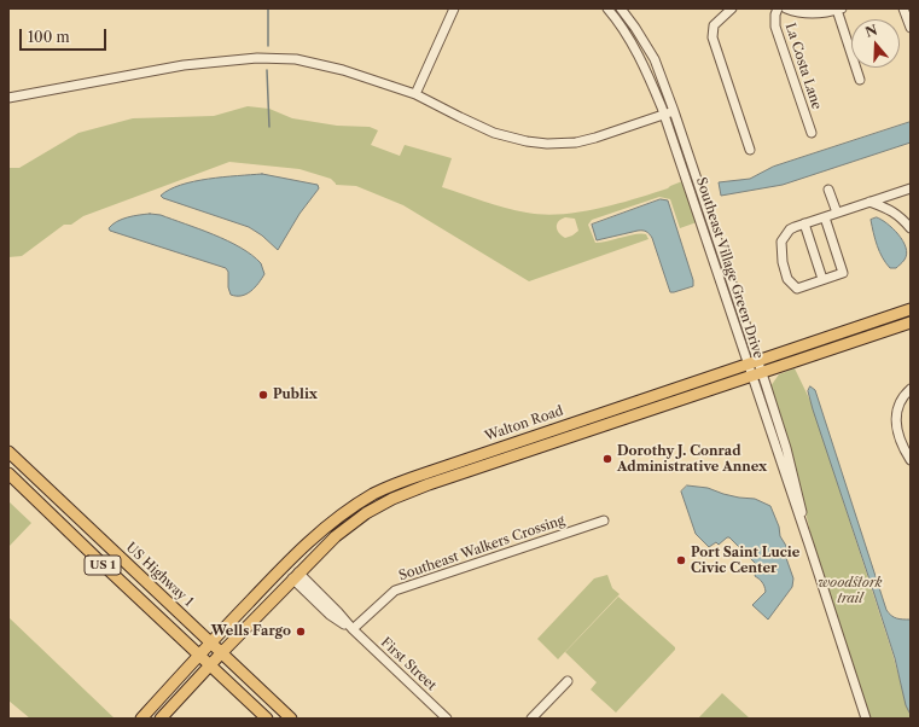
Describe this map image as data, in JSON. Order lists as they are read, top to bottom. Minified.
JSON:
{"streets":{"main road":["Walton Road","US 1","US Highway 1"],"street":["La Costa Lane","Southeast Village Green Drive","Southeast Walkers Crossing","First Street"]},"crossings":[["Southeast Village Green Drive","Walton Road"],["Walton Road","US 1"],["Walton Road","US Highway 1"],["Walton Road","First Street"],["Southeast Walkers Crossing","First Street"]],"parks":["woodstork trail"],"places":["Publix","Dorothy J. Conrad Administrative Annex","Port Saint Lucie Civic Center","Wells Fargo"],"scale_bar":"100 m","north":"top"}
